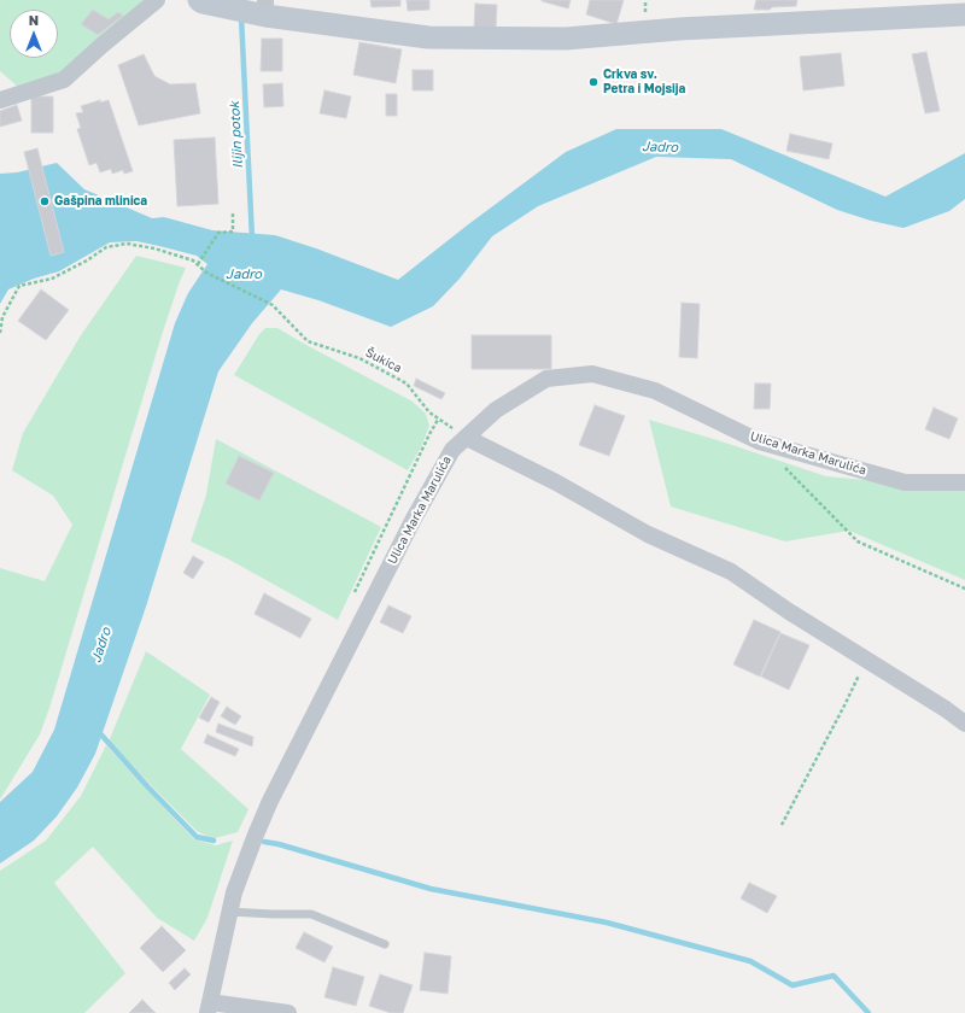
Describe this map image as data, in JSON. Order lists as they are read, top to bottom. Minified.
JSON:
{"streets":{"street":["Ulica Marka Marulića"],"path":["Šukica"]},"crossings":[["Šukica","Ulica Marka Marulića"]],"water":["Ilijin potok","Jadro"],"places":["Crkva sv. Petra i Mojsija","Gašpina mlinica"],"north":"top"}
